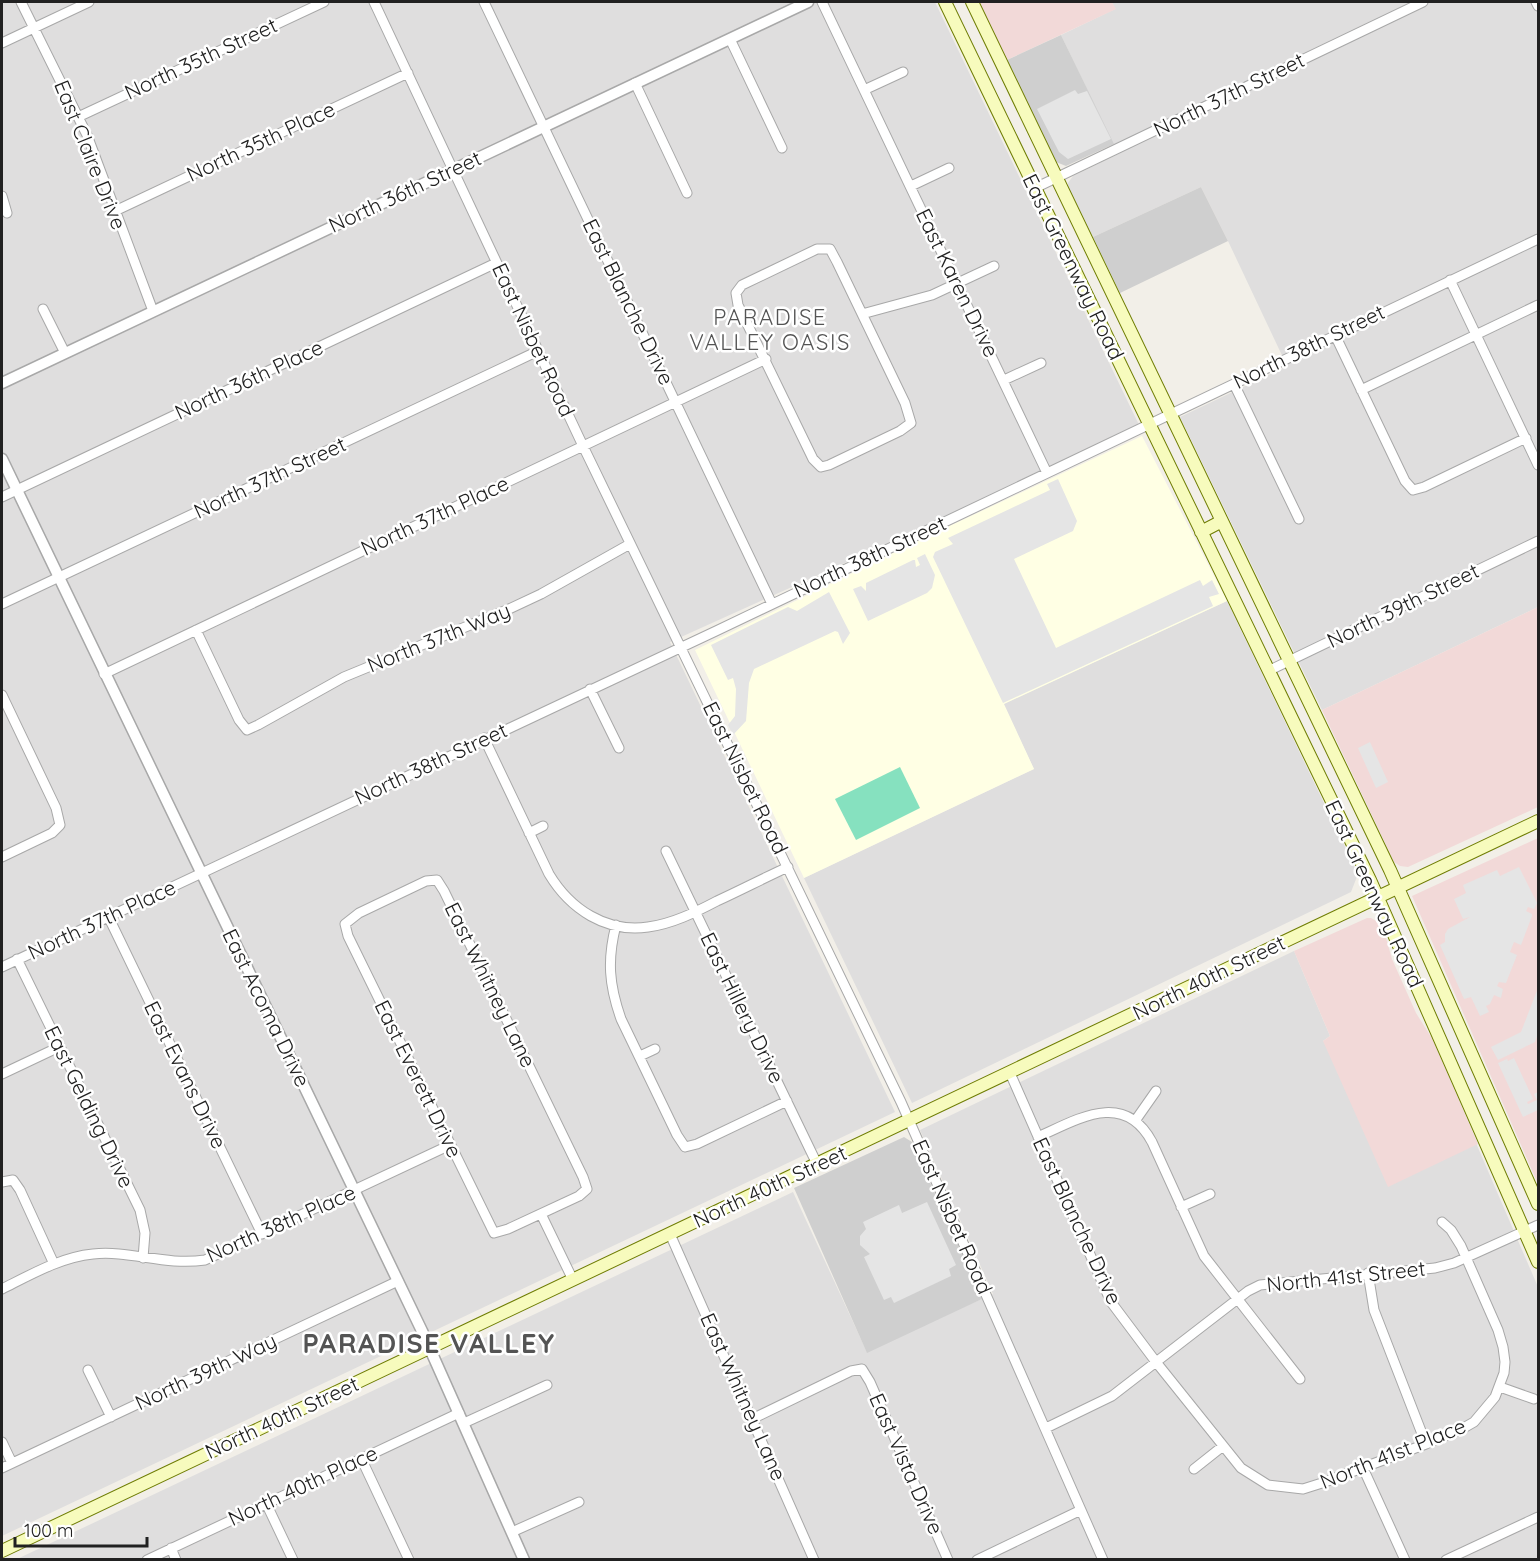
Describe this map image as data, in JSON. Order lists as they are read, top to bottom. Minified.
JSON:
{"streets":{"main road":["East Greenway Road","North 40th Street"],"street":["North 35th Street","North 37th Street","North 35th Place","East Claire Drive","North 36th Street","East Karen Drive","East Blanche Drive","East Nisbet Road","North 38th Street","North 36th Place","North 37th Place","North 39th Street","North 37th Way","East Whitney Lane","East Acoma Drive","East Hillery Drive","East Evans Drive","East Everett Drive","East Gelding Drive","North 38th Place","North 41st Street","North 39th Way","North 41st Place","East Vista Drive","North 40th Place"]},"crossings":[["North 35th Street","East Claire Drive"],["North 37th Street","East Greenway Road"],["North 37th Street","East Nisbet Road"],["North 37th Street","East Acoma Drive"],["North 35th Place","East Claire Drive"],["North 35th Place","East Nisbet Road"],["East Claire Drive","North 36th Street"],["North 36th Street","East Blanche Drive"],["North 36th Street","East Nisbet Road"],["East Greenway Road","North 38th Street"],["East Greenway Road","North 39th Street"],["East Greenway Road","North 40th Street"],["East Greenway Road","North 41st Street"],["East Karen Drive","North 38th Street"],["East Blanche Drive","North 38th Street"],["East Blanche Drive","North 37th Place"],["East Blanche Drive","North 40th Street"],["East Blanche Drive","North 41st Street"],["East Blanche Drive","North 41st Place"],["East Nisbet Road","North 38th Street"],["East Nisbet Road","North 36th Place"],["East Nisbet Road","North 37th Place"],["East Nisbet Road","North 37th Way"],["East Nisbet Road","North 40th Street"],["East Nisbet Road","North 41st Street"],["North 38th Street","North 37th Place"],["North 38th Street","East Acoma Drive"],["North 36th Place","East Acoma Drive"],["North 37th Place","North 37th Way"],["North 37th Place","East Acoma Drive"],["North 37th Place","East Evans Drive"],["North 37th Place","East Gelding Drive"],["North 40th Street","East Whitney Lane"],["North 40th Street","East Acoma Drive"],["North 40th Street","East Hillery Drive"],["East Whitney Lane","East Everett Drive"],["East Whitney Lane","East Vista Drive"],["East Acoma Drive","North 38th Place"],["East Acoma Drive","North 39th Way"],["East Acoma Drive","North 40th Place"],["East Evans Drive","North 38th Place"],["East Everett Drive","North 38th Place"],["East Gelding Drive","North 38th Place"]],"districts":["PARADISE VALLEY OASIS","PARADISE VALLEY"],"scale_bar":"100 m"}
